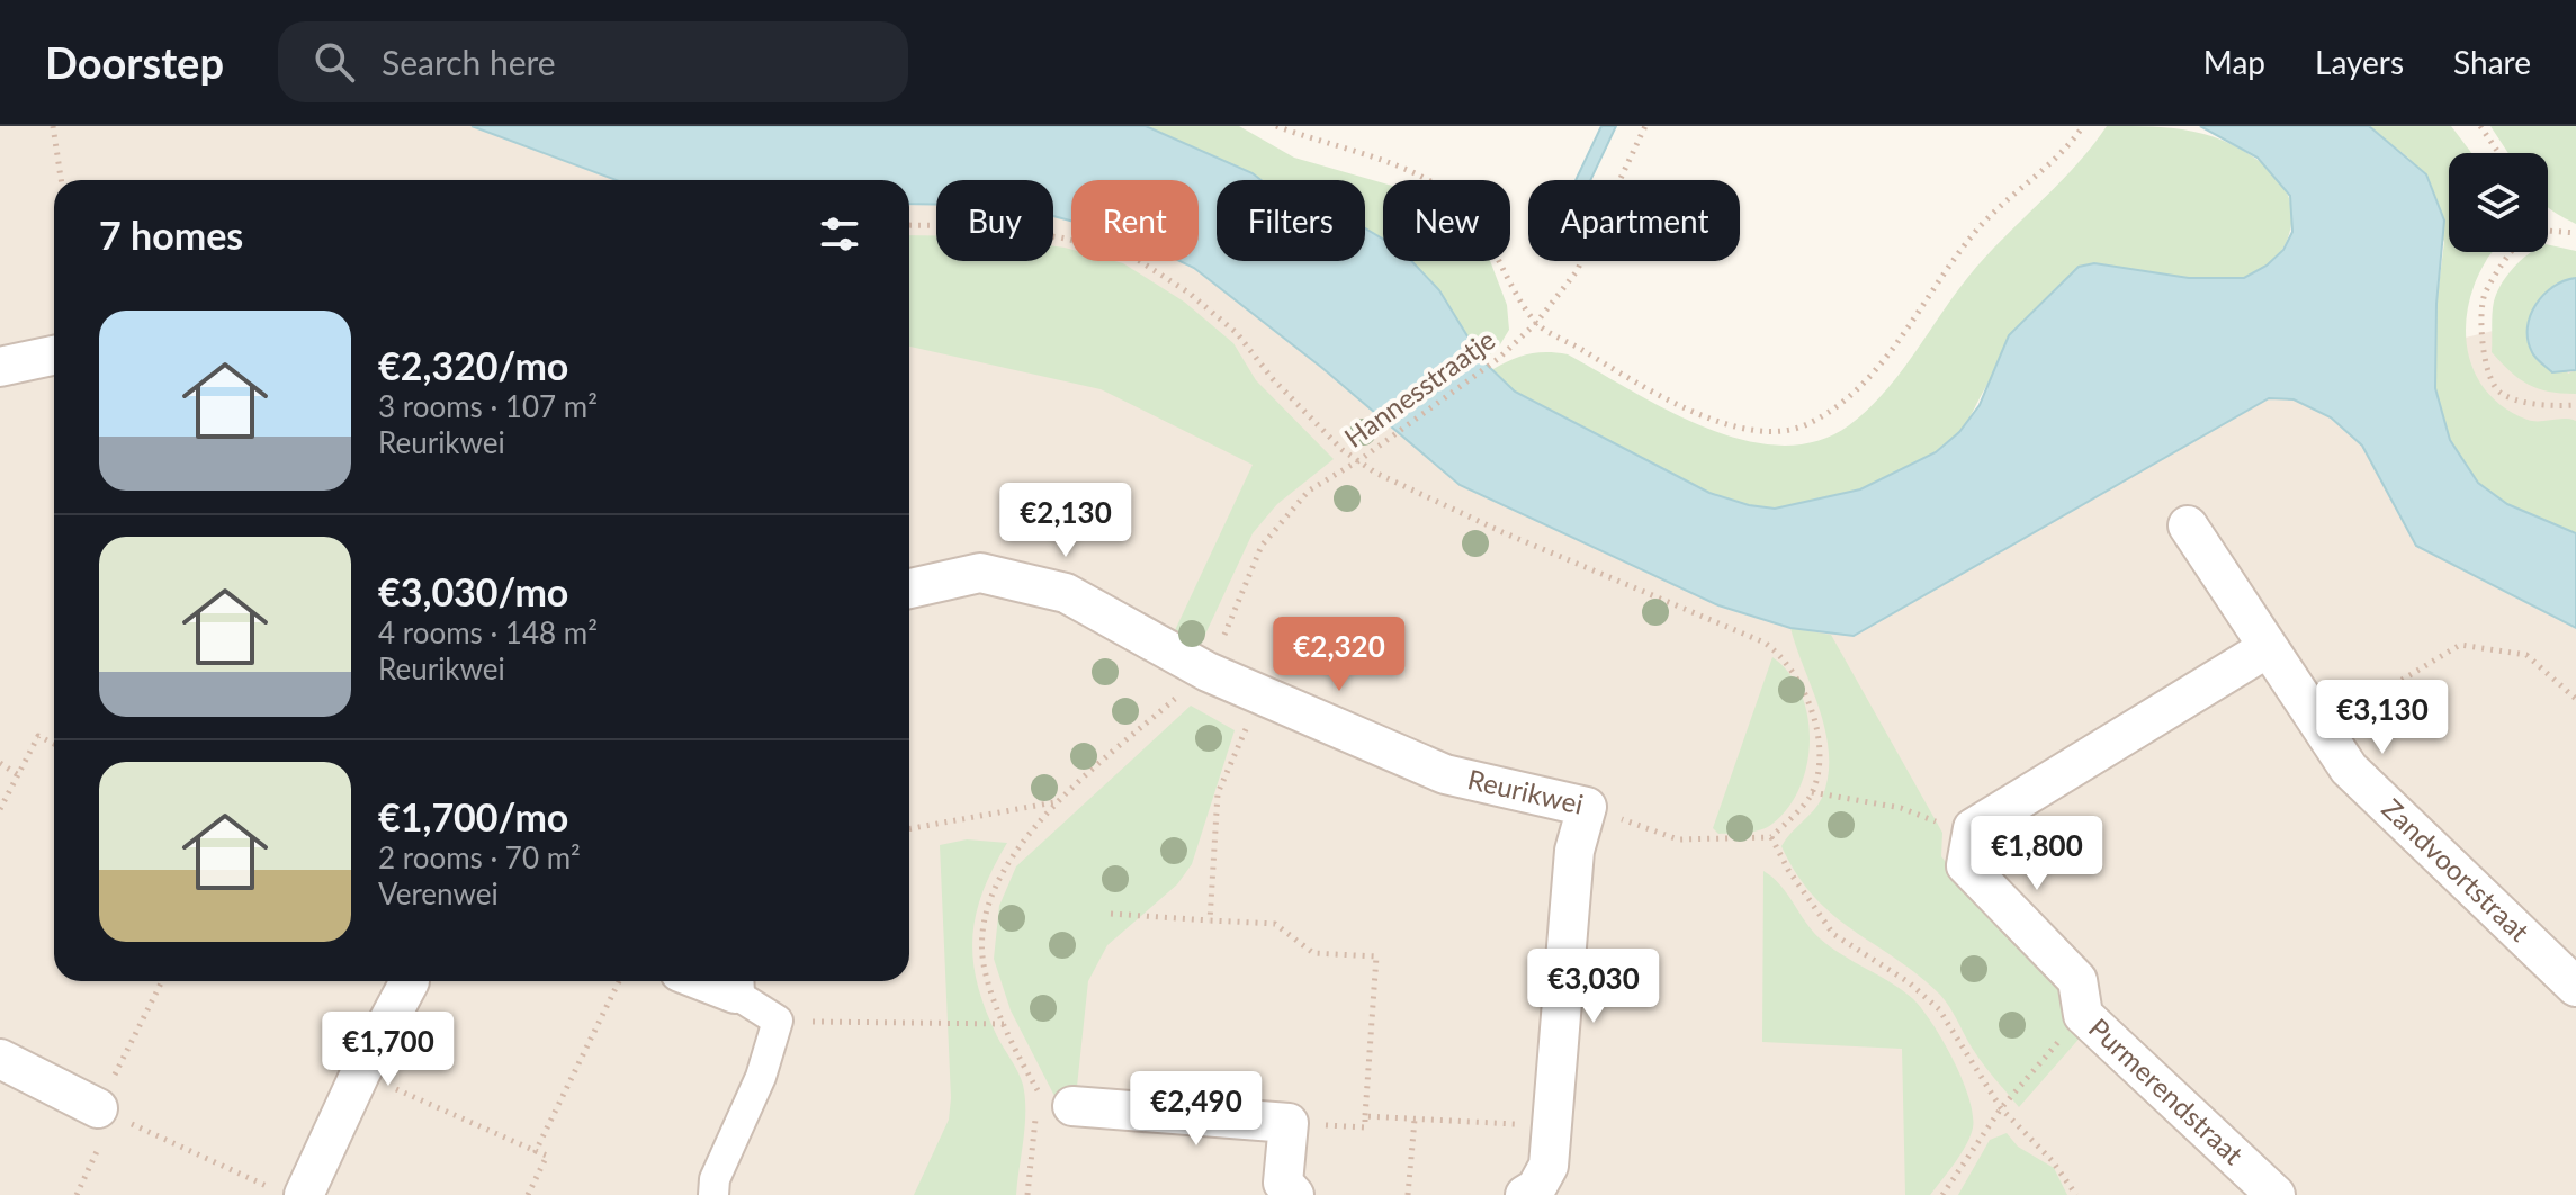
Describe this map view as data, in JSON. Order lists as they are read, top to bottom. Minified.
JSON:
{"streets":{"street":["Reurikwei","Zandvoortstraat","Purmerendstraat"],"path":["Hannesstraatje"]},"crossings":[["Hannesstraatje","Reurikwei"]],"page":{"header":"Doorstep","search":"Search here","nav":["Map","Layers","Share"],"chip":["Buy","Rent","Filters","New","Apartment"],"heading":"7 homes","list":[{"name":"€2,320/mo","note":"3 rooms · 107 m² · Reurikwei"},{"name":"€3,030/mo","note":"4 rooms · 148 m² · Reurikwei"},{"name":"€1,700/mo","note":"2 rooms · 70 m² · Verenwei"}],"price":["€2,130","€2,320","€3,130","€1,800","€3,030","€1,700","€2,490"]}}
